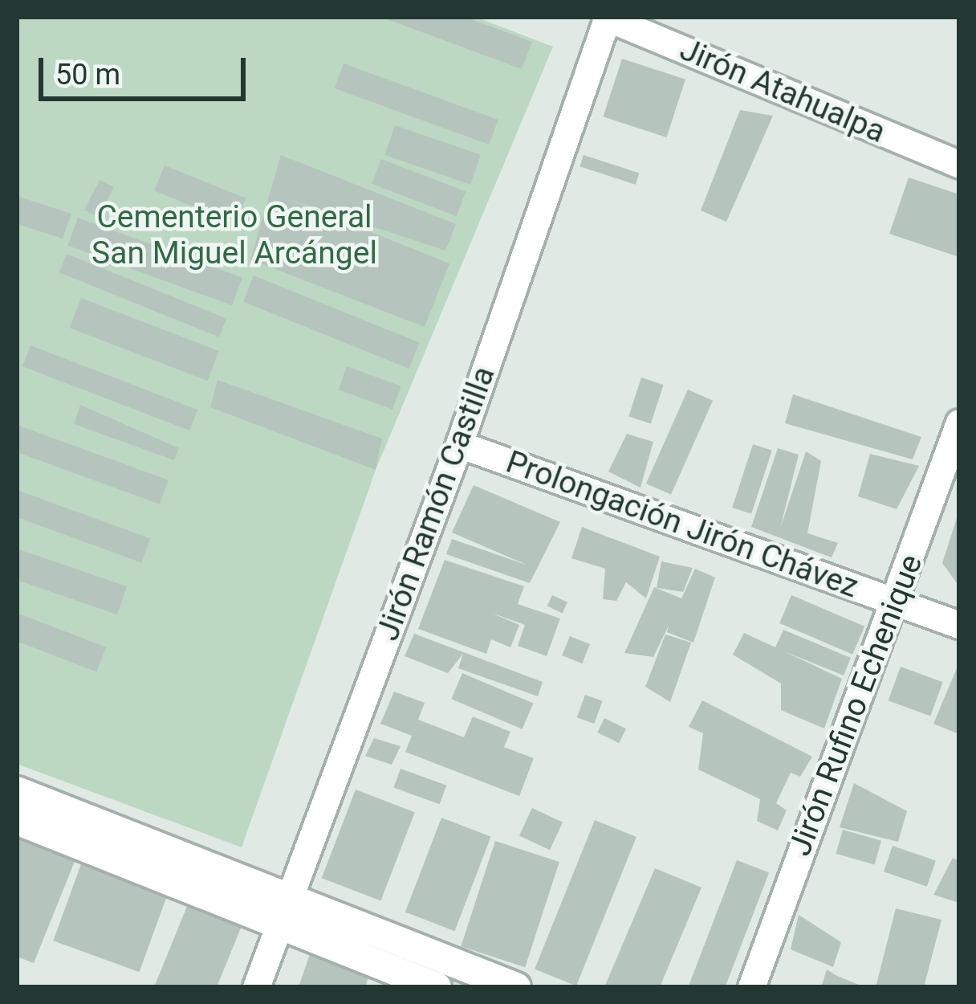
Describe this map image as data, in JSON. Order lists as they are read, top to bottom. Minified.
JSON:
{"streets":{"street":["Jirón Atahualpa","Jirón Ramón Castilla","Prolongación Jirón Chávez","Jirón Rufino Echenique"]},"crossings":[["Jirón Atahualpa","Jirón Ramón Castilla"],["Jirón Ramón Castilla","Prolongación Jirón Chávez"],["Prolongación Jirón Chávez","Jirón Rufino Echenique"]],"parks":["Cementerio General San Miguel Arcángel"],"scale_bar":"50 m"}
